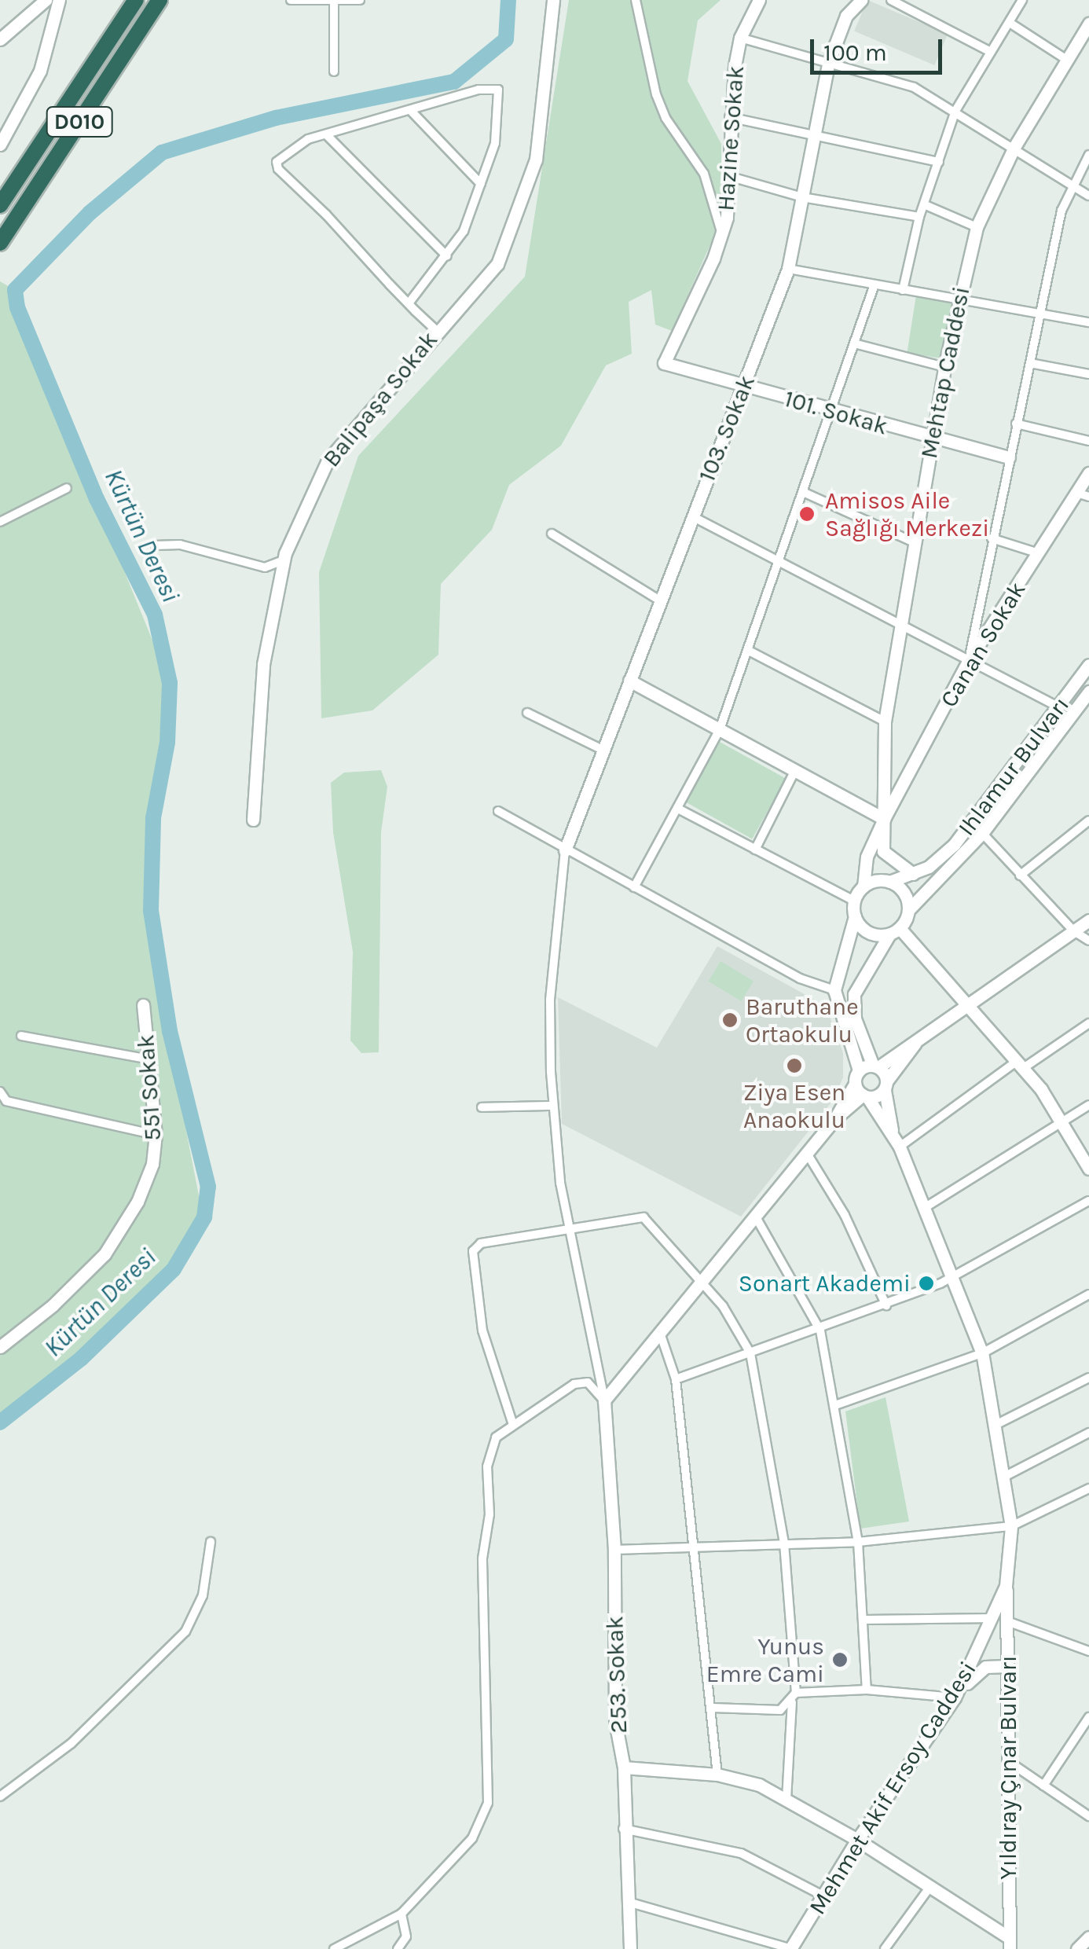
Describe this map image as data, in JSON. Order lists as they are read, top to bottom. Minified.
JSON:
{"streets":{"highway":["D010"],"street":["Hazine Sokak","Mehtap Caddesi","Balipaşa Sokak","101. Sokak","103. Sokak","Canan Sokak","Ihlamur Bulvarı","551 Sokak","253. Sokak","Yıldıray Çınar Bulvarı","Mehmet Akif Ersoy Caddesi"]},"crossings":[["Hazine Sokak","101. Sokak"],["Mehtap Caddesi","101. Sokak"],["Mehtap Caddesi","Canan Sokak"],["Mehtap Caddesi","Ihlamur Bulvarı"],["101. Sokak","103. Sokak"],["Yıldıray Çınar Bulvarı","Mehmet Akif Ersoy Caddesi"]],"water":["Kürtün Deresi"],"places":["Amisos Aile Sağlığı Merkezi","Baruthane Ortaokulu","Ziya Esen Anaokulu","Sonart Akademi","Yunus Emre Cami"],"scale_bar":"100 m"}
